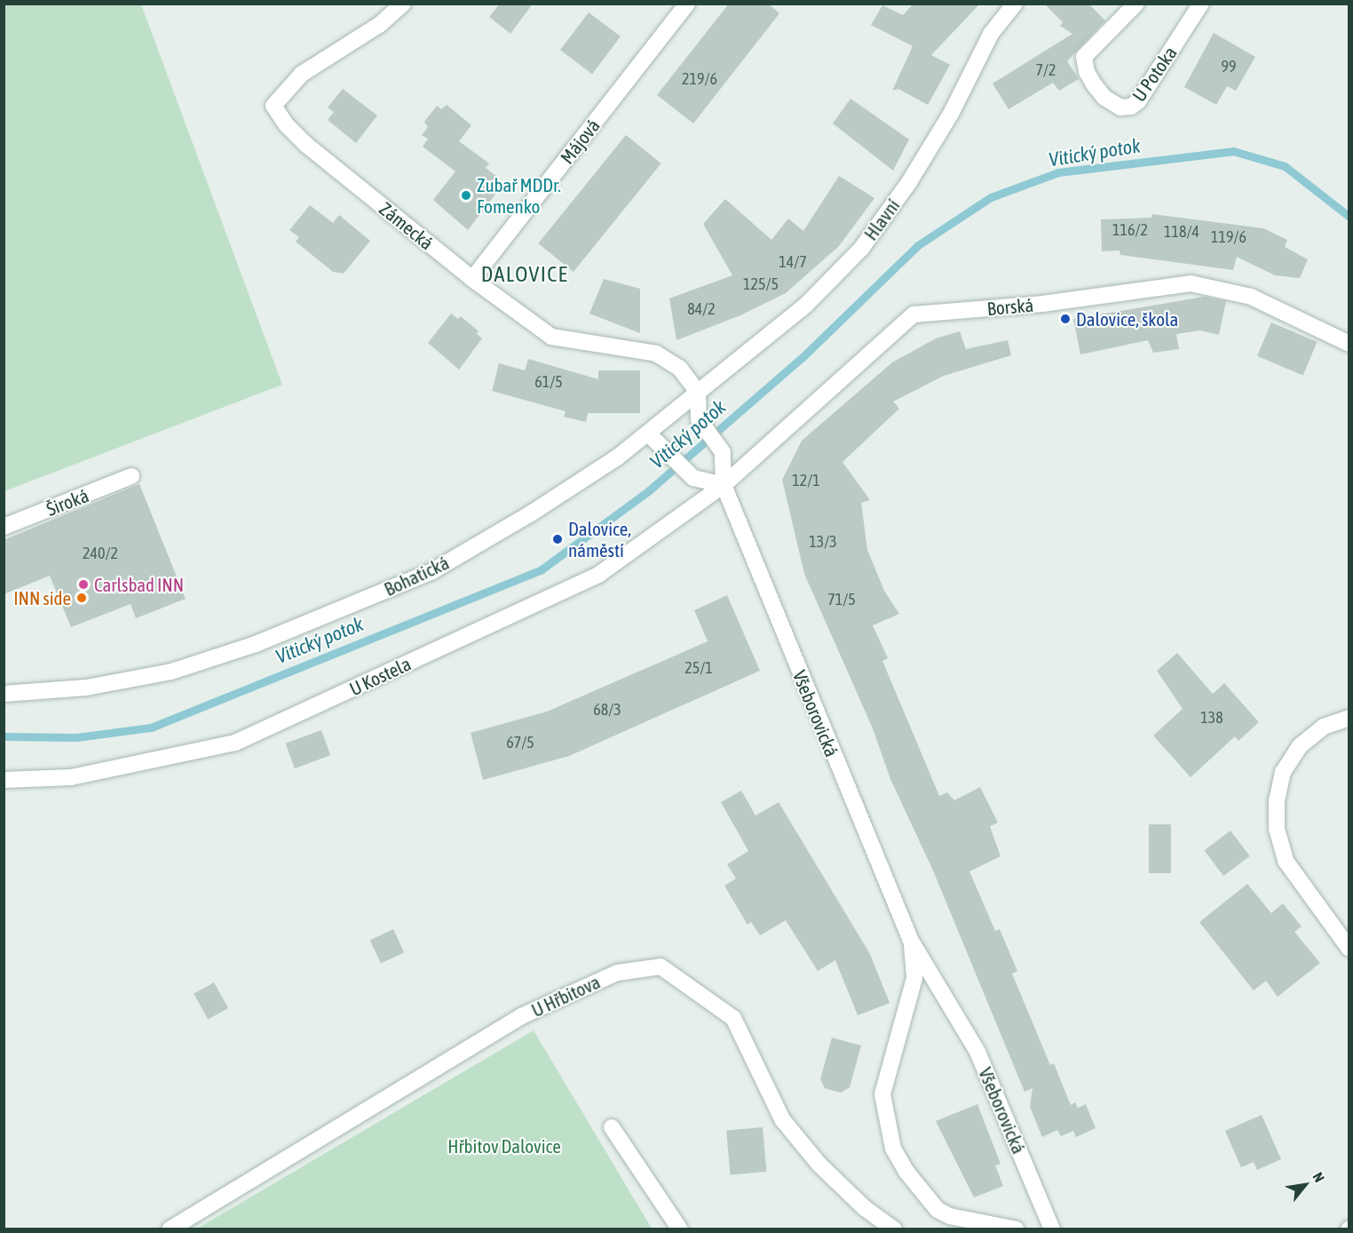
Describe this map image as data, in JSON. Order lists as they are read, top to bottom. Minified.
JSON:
{"streets":{"street":["U Potoka","Májová","Hlavní","Zámecká","Borská","Široká","Bohatická","U Kostela","Všeborovická","U Hřbitova"]},"crossings":[["Májová","Zámecká"],["Hlavní","Zámecká"],["Hlavní","Bohatická"],["Zámecká","Bohatická"],["Borská","U Kostela"],["Borská","Všeborovická"],["U Kostela","Všeborovická"]],"districts":["DALOVICE"],"water":["Vitický potok"],"parks":["Hřbitov Dalovice"],"places":["Zubař MDDr. Fomenko","Dalovice, škola","Dalovice, náměstí","Carlsbad INN","INN side"],"house_numbers":["99","7/2","219/6","116/2","118/4","119/6","14/7","125/5","84/2","61/5","12/1","13/3","240/2","71/5","25/1","68/3","138","67/5"],"north":"top right"}
